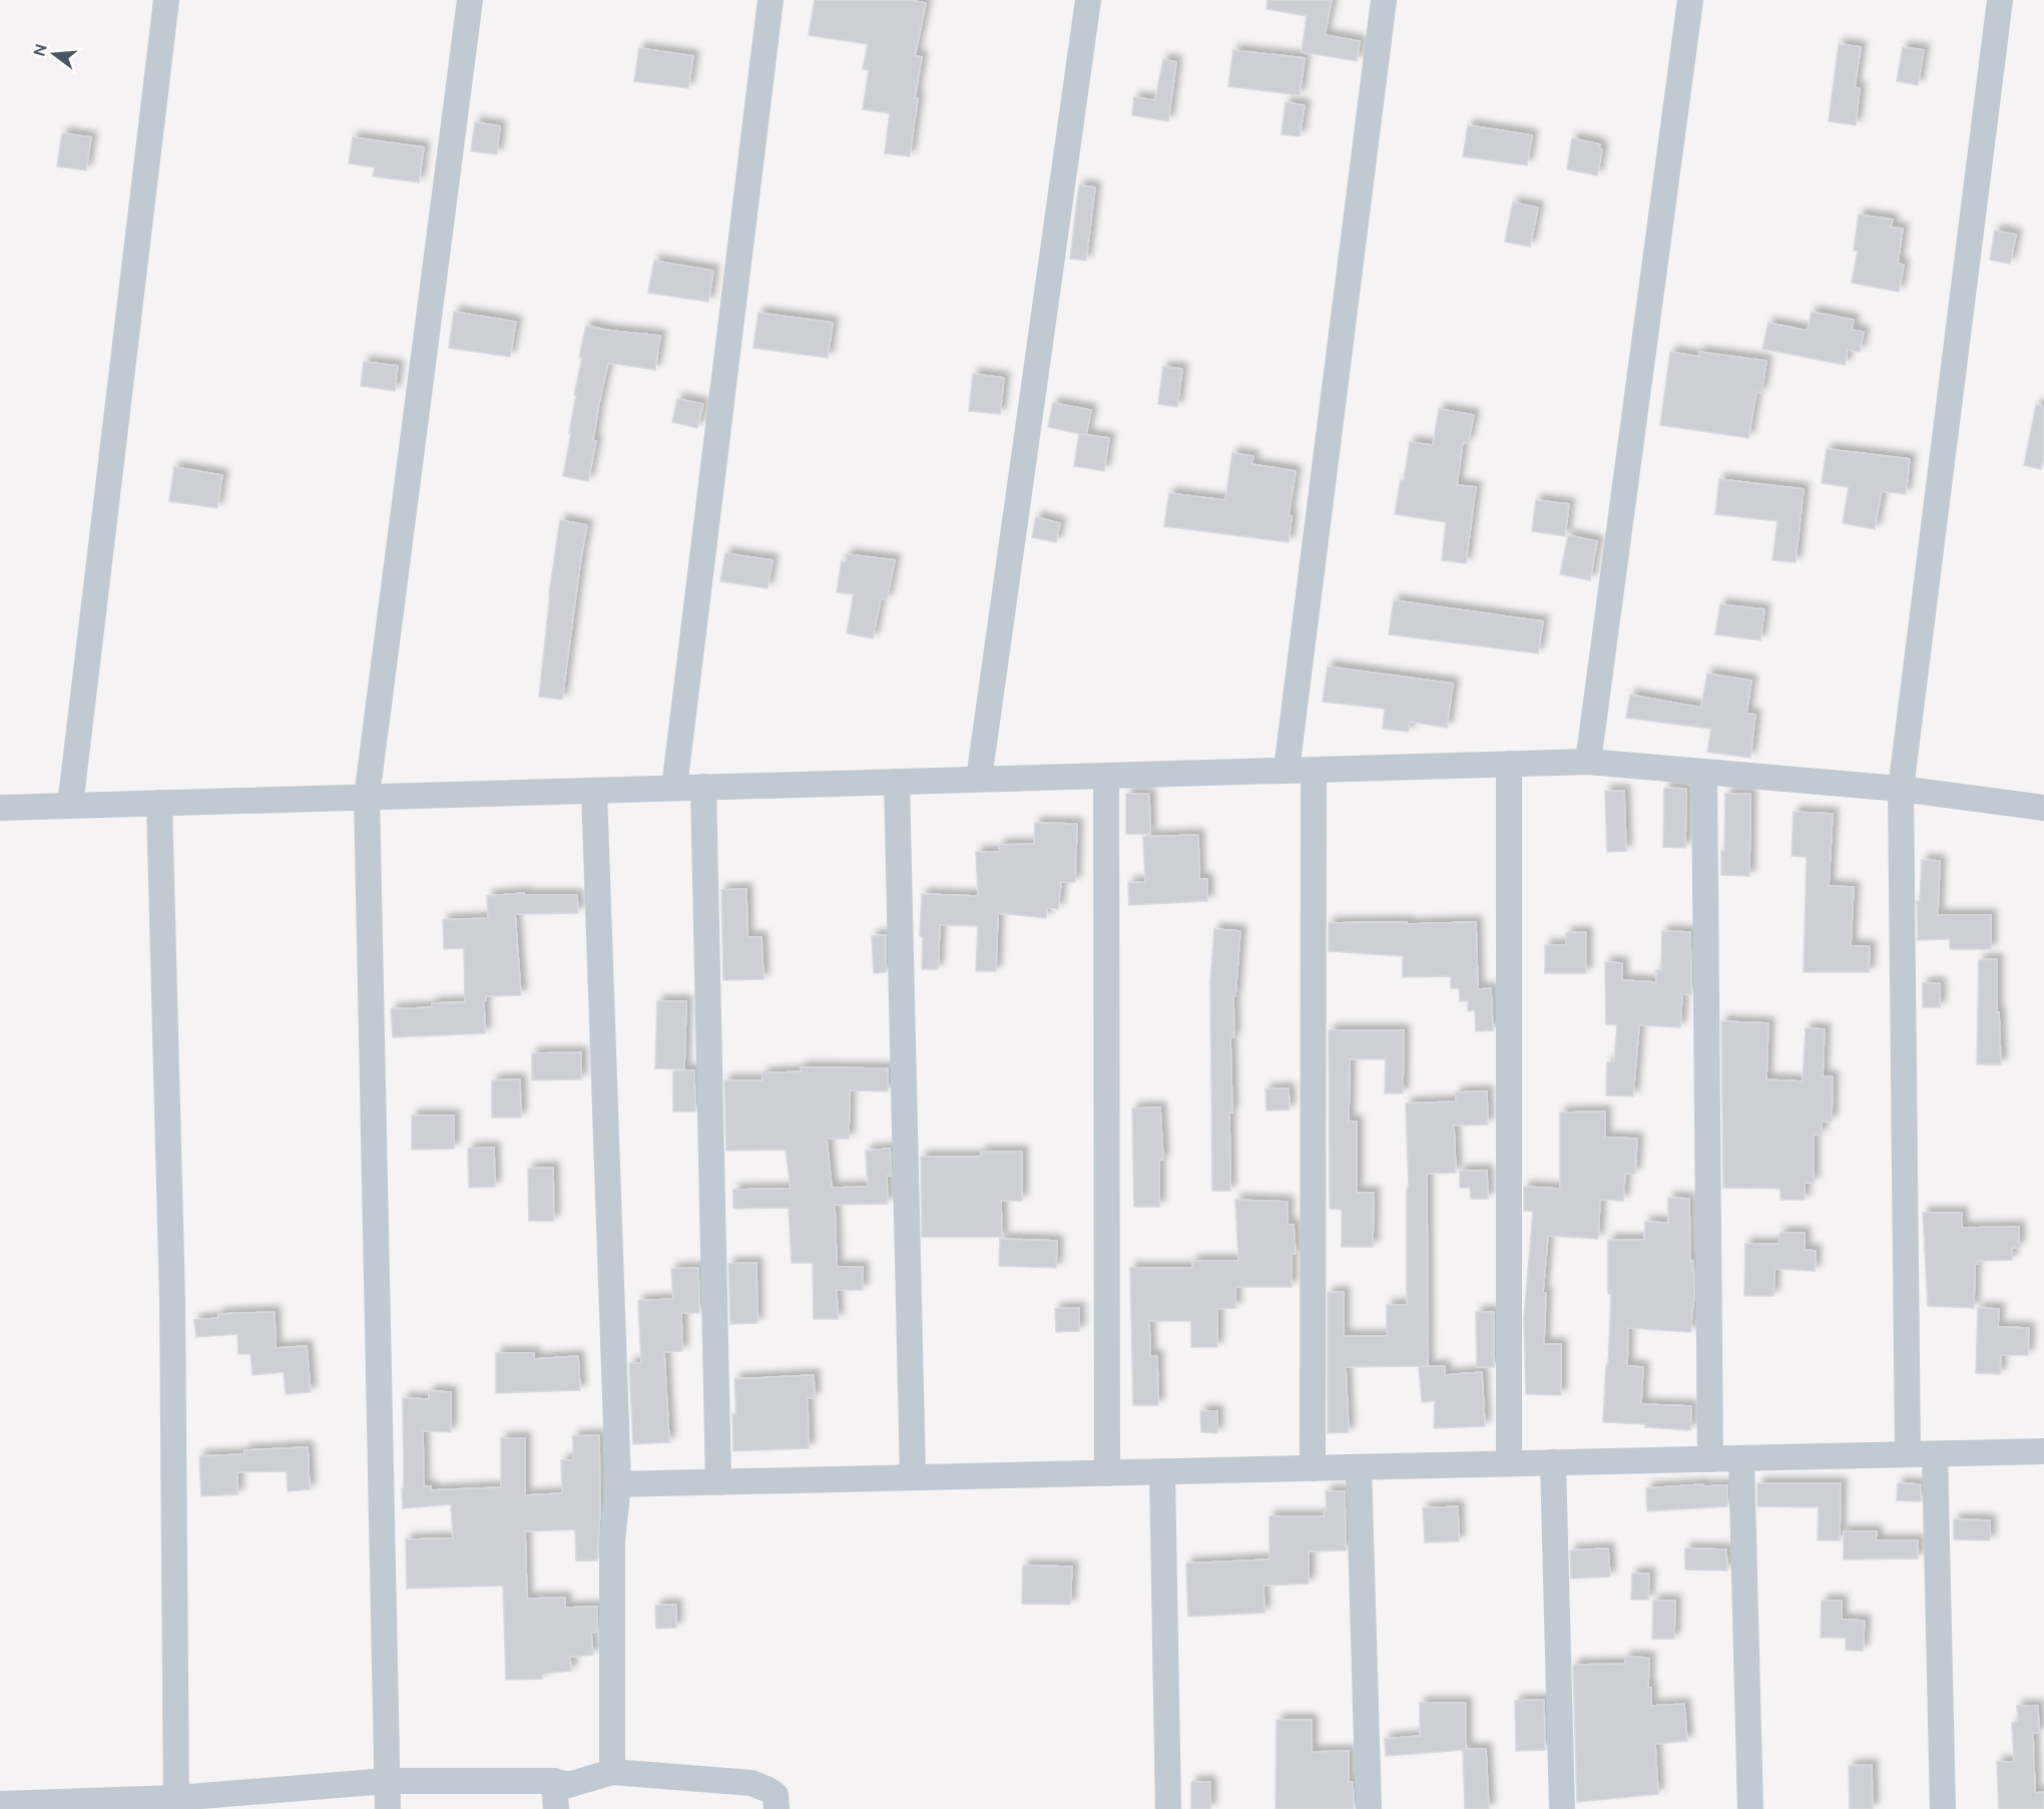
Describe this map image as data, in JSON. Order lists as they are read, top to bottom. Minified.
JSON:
{"north":"left"}
